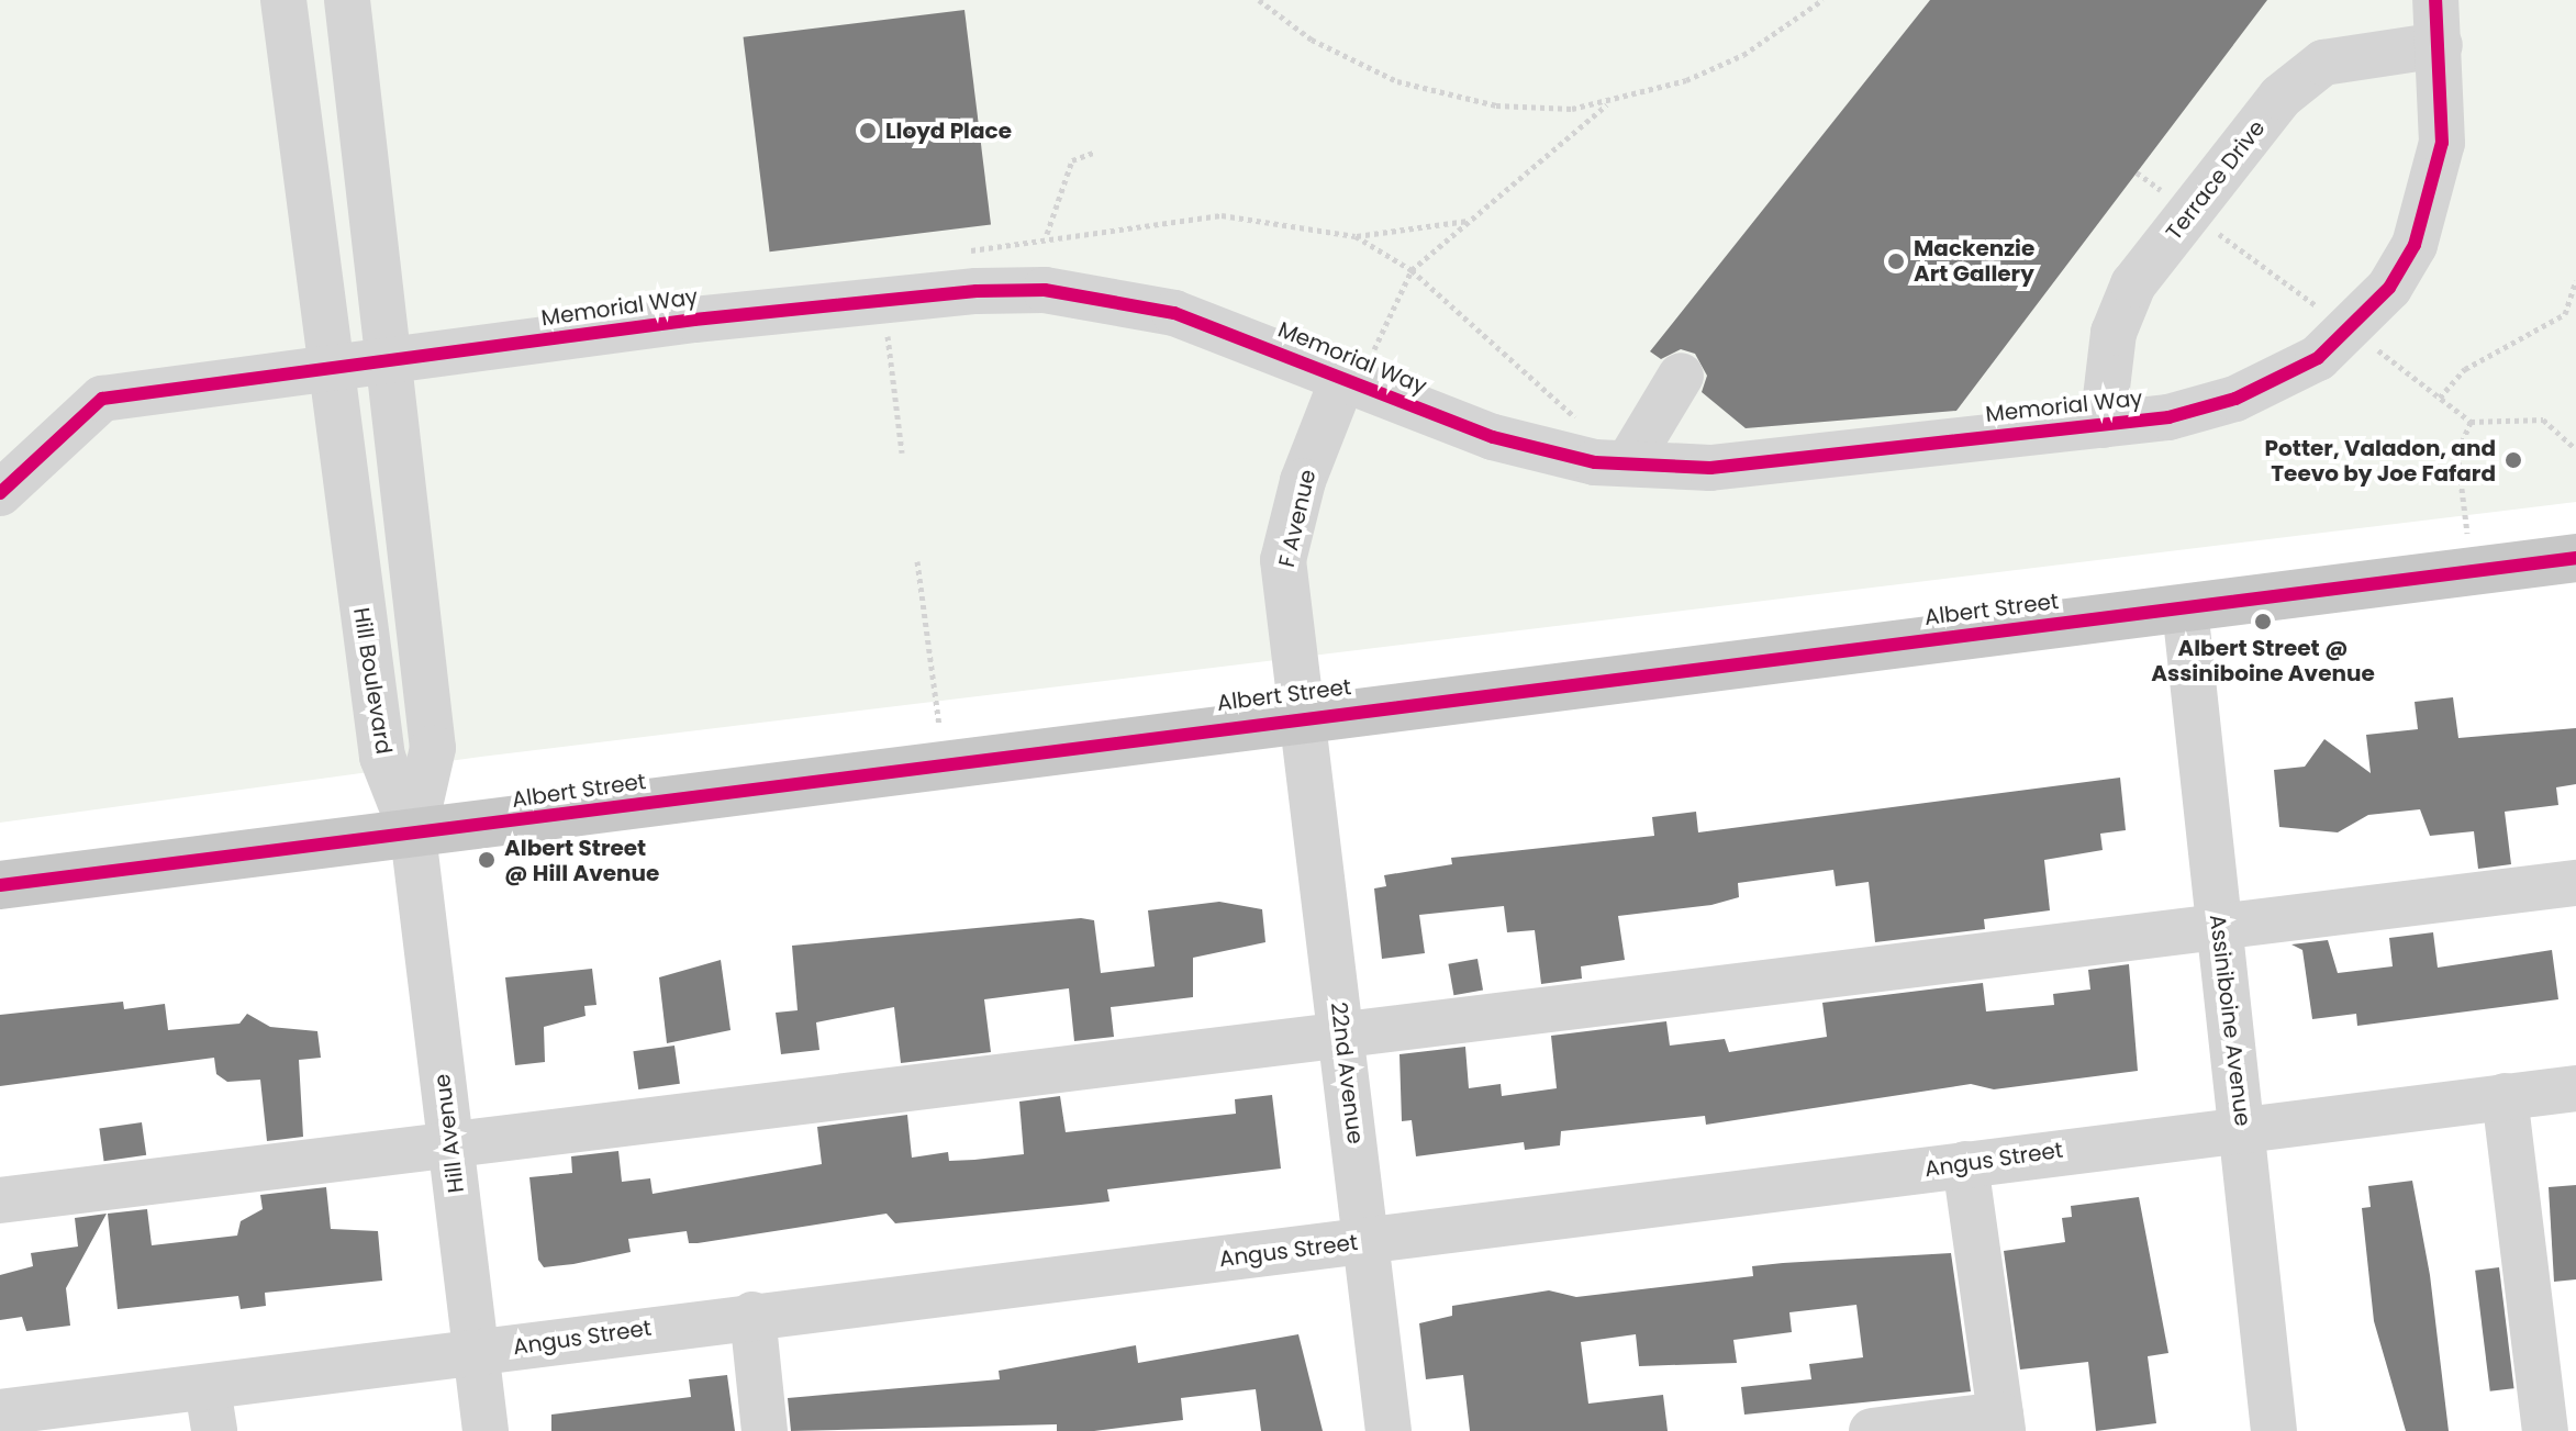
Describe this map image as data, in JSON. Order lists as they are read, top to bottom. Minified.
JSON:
{"streets":{"main road":["Albert Street"],"street":["Terrace Drive","Memorial Way","F Avenue","Hill Boulevard","Assiniboine Avenue","22nd Avenue","Hill Avenue","Angus Street"]},"crossings":[["Terrace Drive","Memorial Way"],["Memorial Way","F Avenue"],["Memorial Way","Hill Boulevard"],["F Avenue","Albert Street"],["F Avenue","22nd Avenue"],["Albert Street","Hill Boulevard"],["Albert Street","Assiniboine Avenue"],["Albert Street","22nd Avenue"],["Albert Street","Hill Avenue"],["Hill Boulevard","Hill Avenue"],["Assiniboine Avenue","Angus Street"],["22nd Avenue","Angus Street"],["Hill Avenue","Angus Street"]],"places":["Lloyd Place","Mackenzie Art Gallery","Potter, Valadon, and Teevo by Joe Fafard","Albert Street @ Assiniboine Avenue","Albert Street @ Hill Avenue"]}
